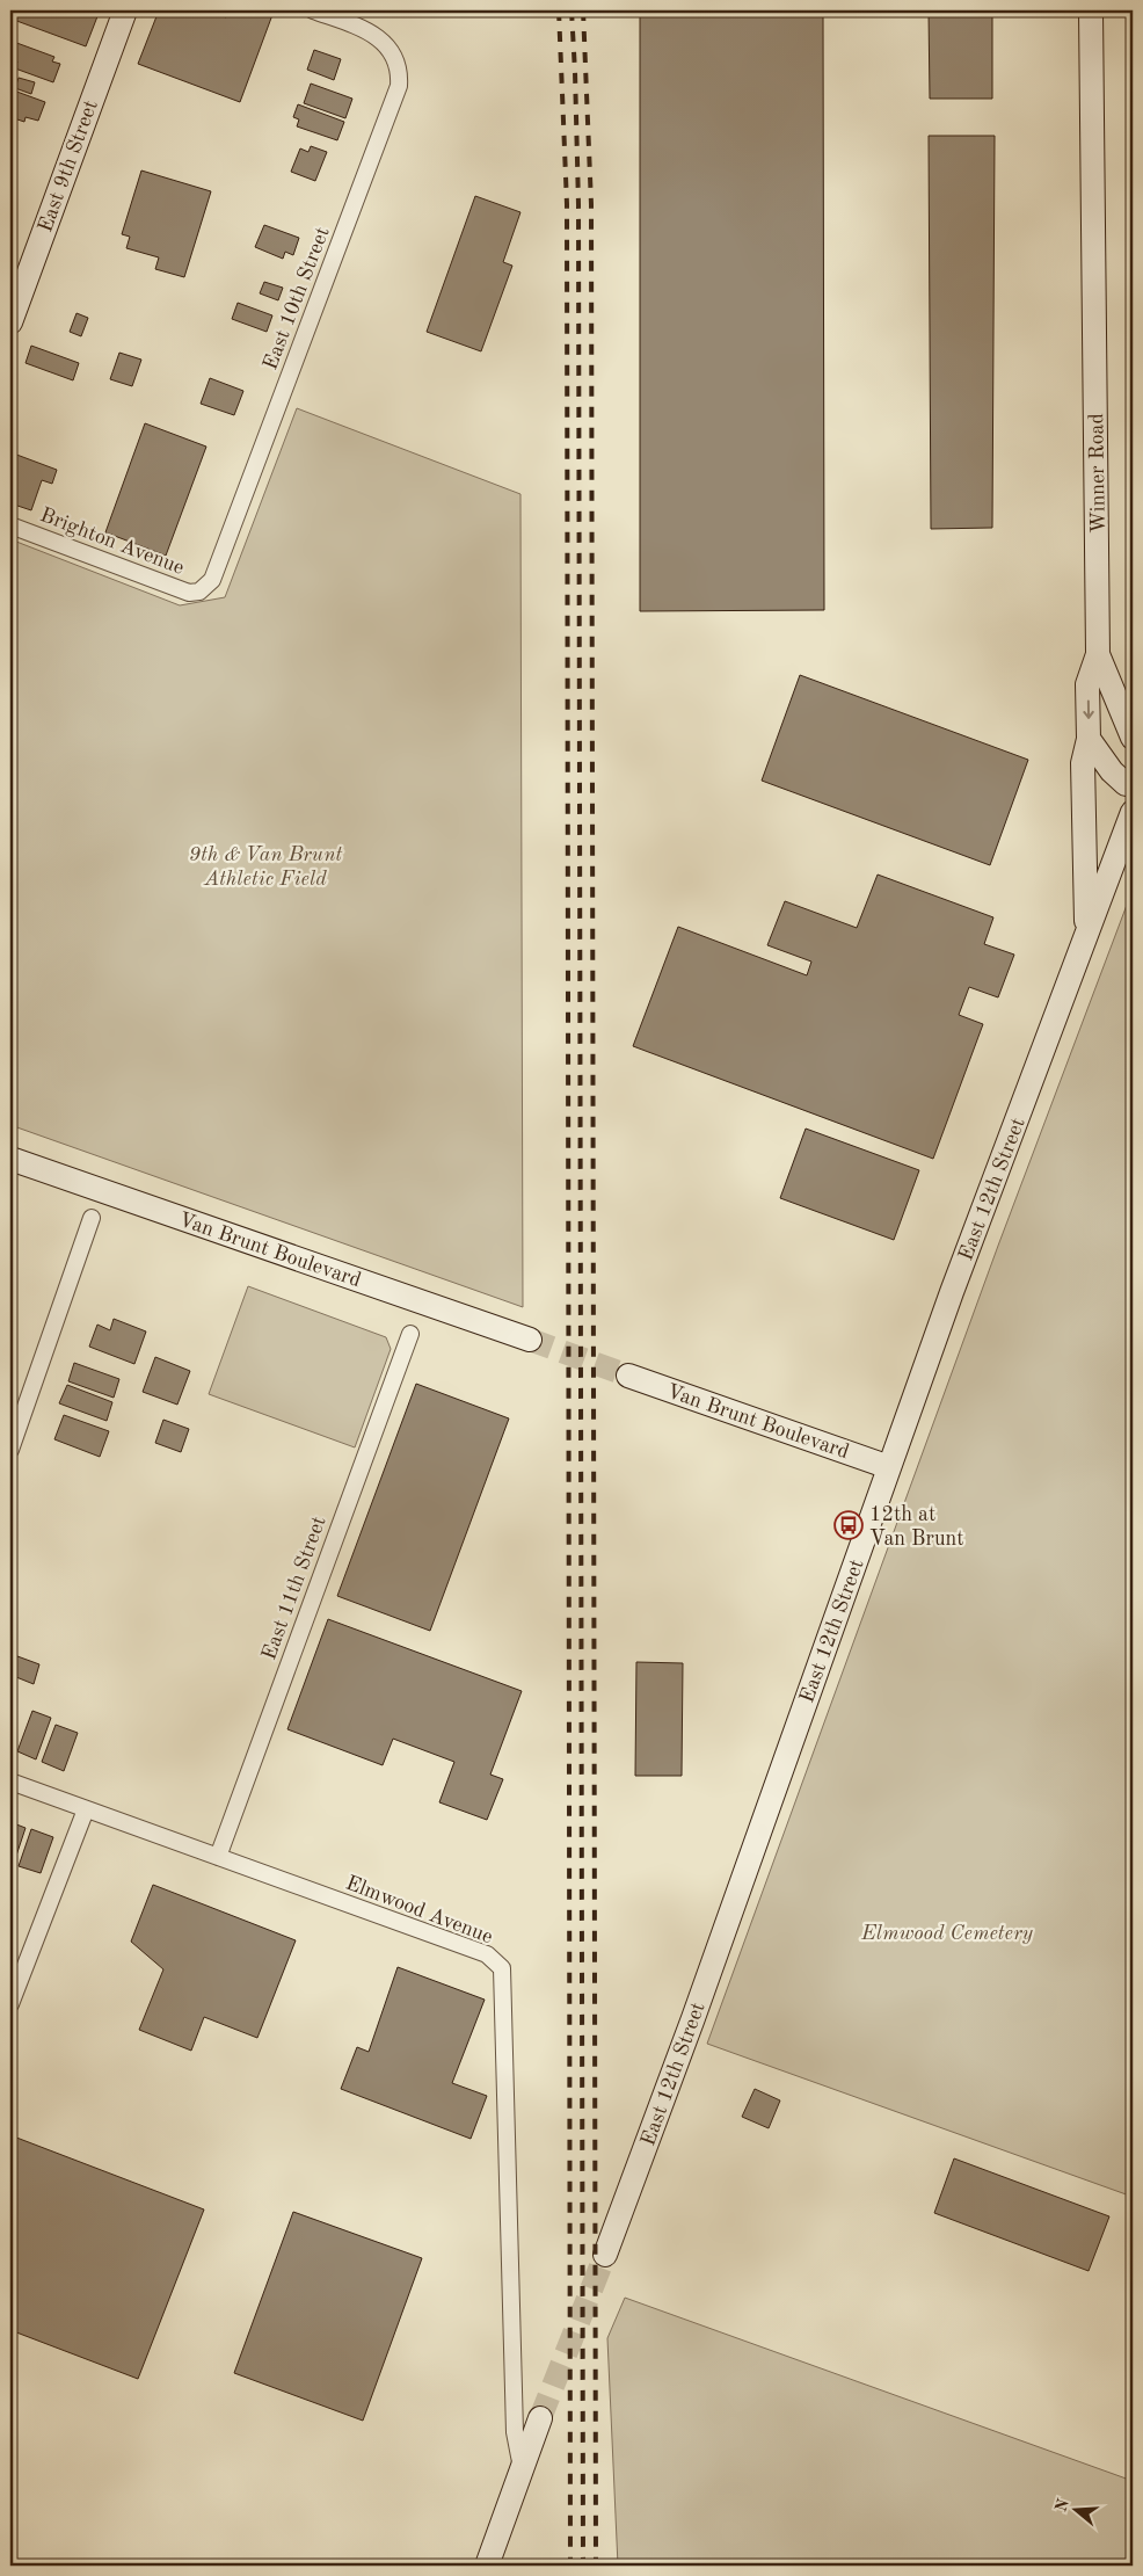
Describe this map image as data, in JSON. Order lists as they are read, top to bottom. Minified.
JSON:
{"streets":{"street":["East 9th Street","East 10th Street","Winner Road","Brighton Avenue","East 12th Street","Van Brunt Boulevard","East 11th Street","Elmwood Avenue"]},"crossings":[["East 10th Street","Brighton Avenue"],["Winner Road","East 12th Street"],["East 12th Street","Van Brunt Boulevard"],["East 11th Street","Elmwood Avenue"]],"parks":["9th & Van Brunt Athletic Field","Elmwood Cemetery"],"places":{"bus stop":["12th at Van Brunt"]},"north":"left"}
